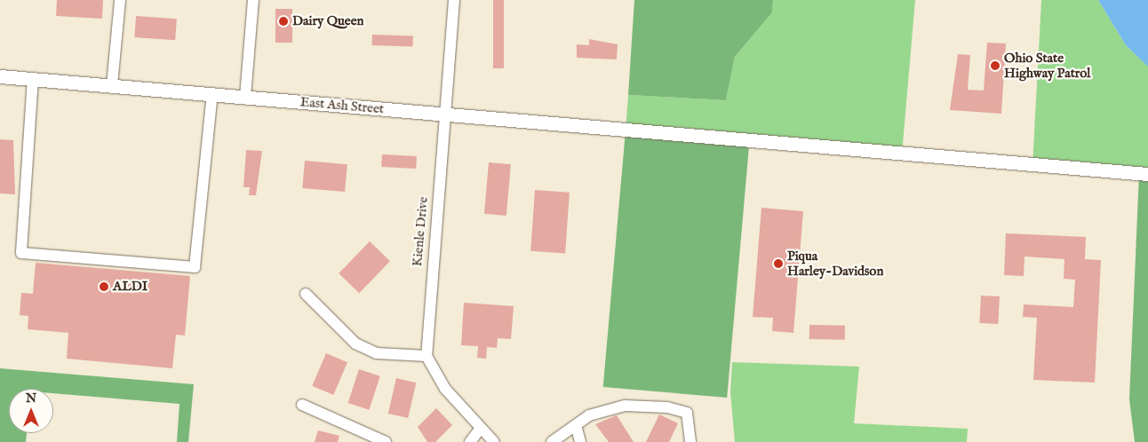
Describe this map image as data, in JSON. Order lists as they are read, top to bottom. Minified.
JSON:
{"streets":{"main road":["East Ash Street"],"street":["Kienle Drive"]},"crossings":[["East Ash Street","Kienle Drive"]],"places":["Dairy Queen","Ohio State Highway Patrol","Piqua Harley-Davidson","ALDI"],"north":"top"}
